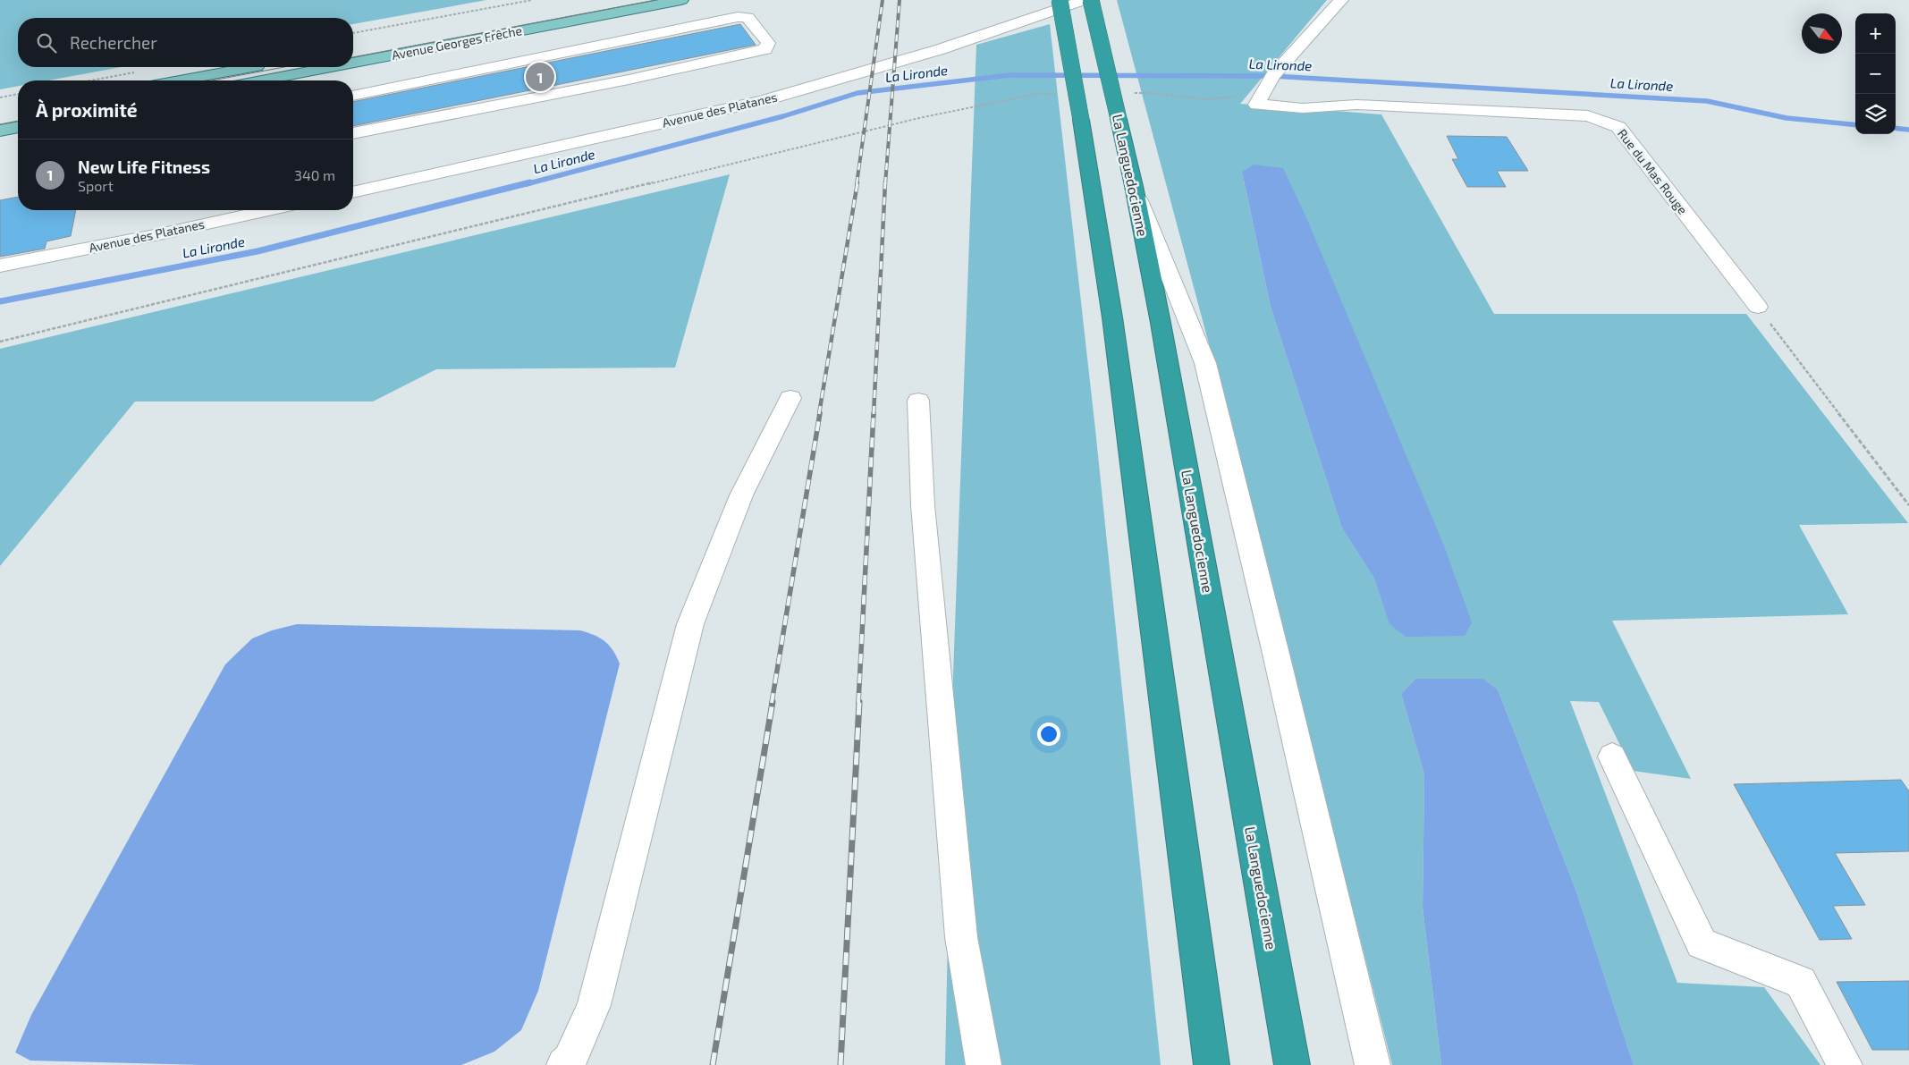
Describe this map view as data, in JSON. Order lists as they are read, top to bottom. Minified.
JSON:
{"streets":{"highway":["La Languedocienne"],"main road":["Avenue Georges Frêche"],"street":["Avenue des Platanes","Rue du Mas Rouge"]},"water":["La Lironde"],"north":"bottom right","page":{"map_buttons":["+","−"],"search":"Rechercher","pins":"1","heading":"À proximité","list":[{"mark":"1","name":"New Life Fitness","note":"Sport","value":"340 m"}]}}
